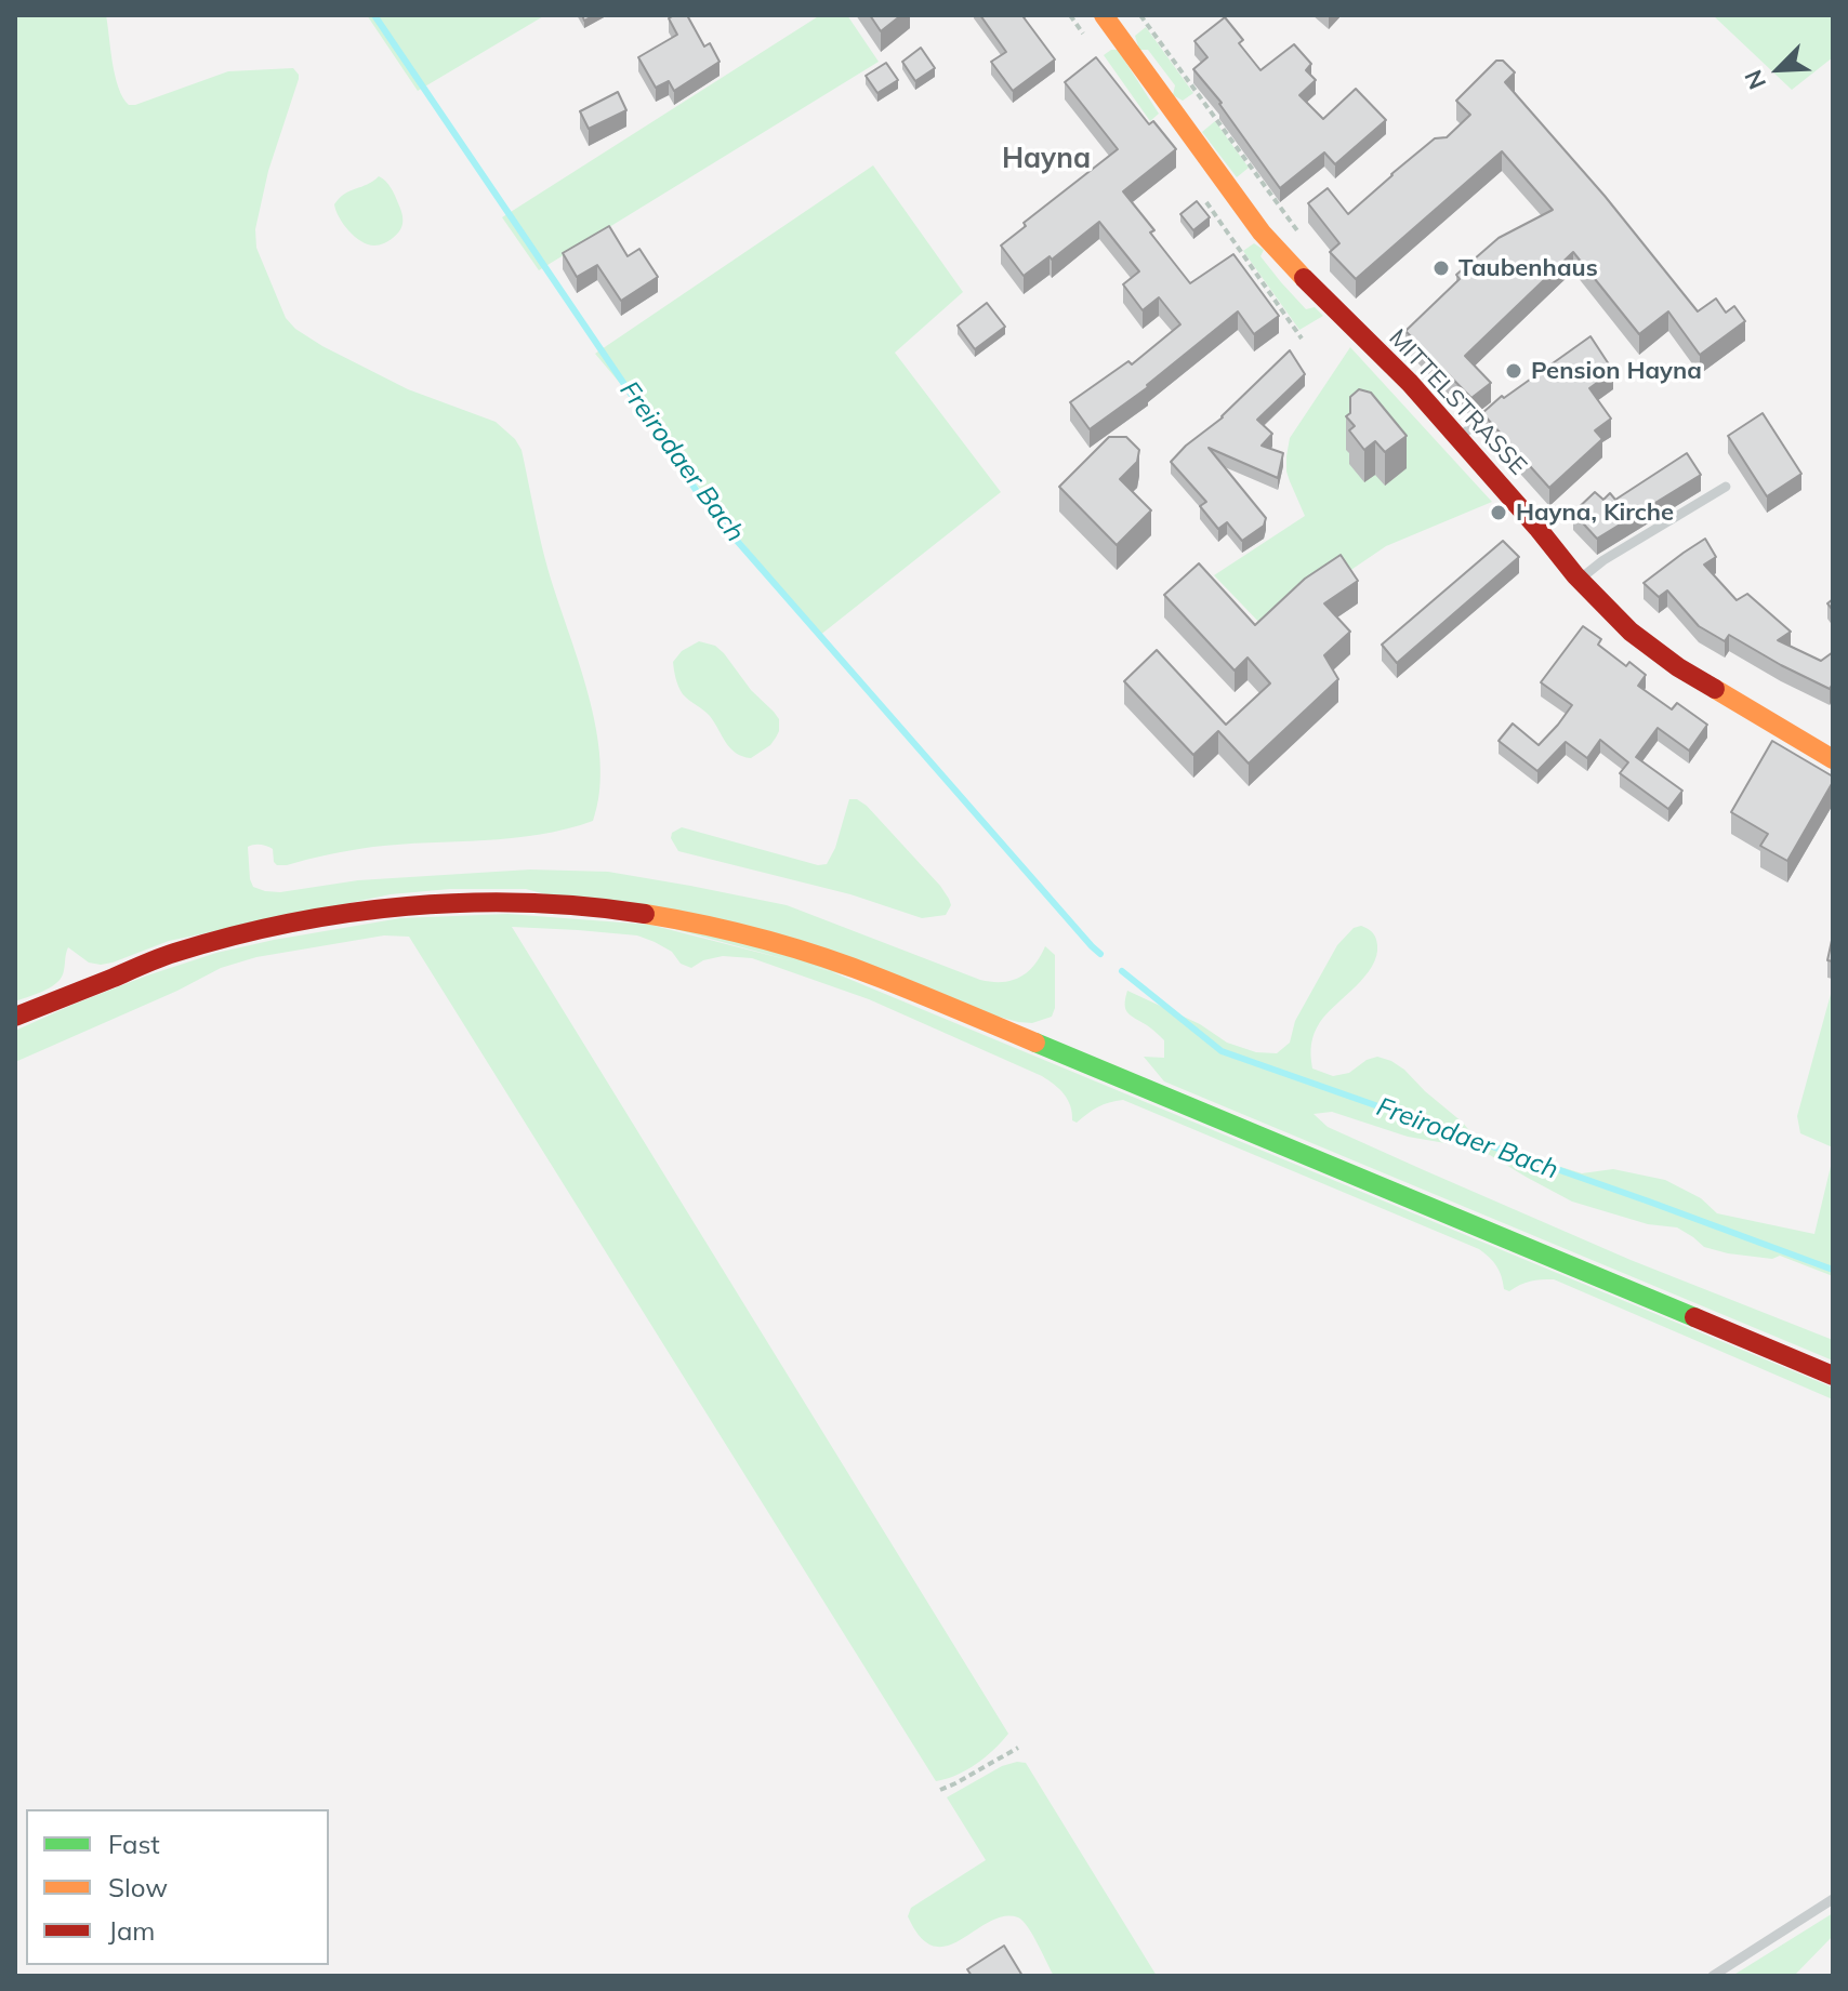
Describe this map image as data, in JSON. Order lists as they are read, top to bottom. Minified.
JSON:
{"streets":{"main road":["MITTELSTRASSE"]},"districts":["Hayna"],"water":["Freirodaer Bach"],"places":["Taubenhaus","Pension Hayna","Hayna, Kirche"],"legend":["Fast","Slow","Jam"],"north":"bottom left"}
